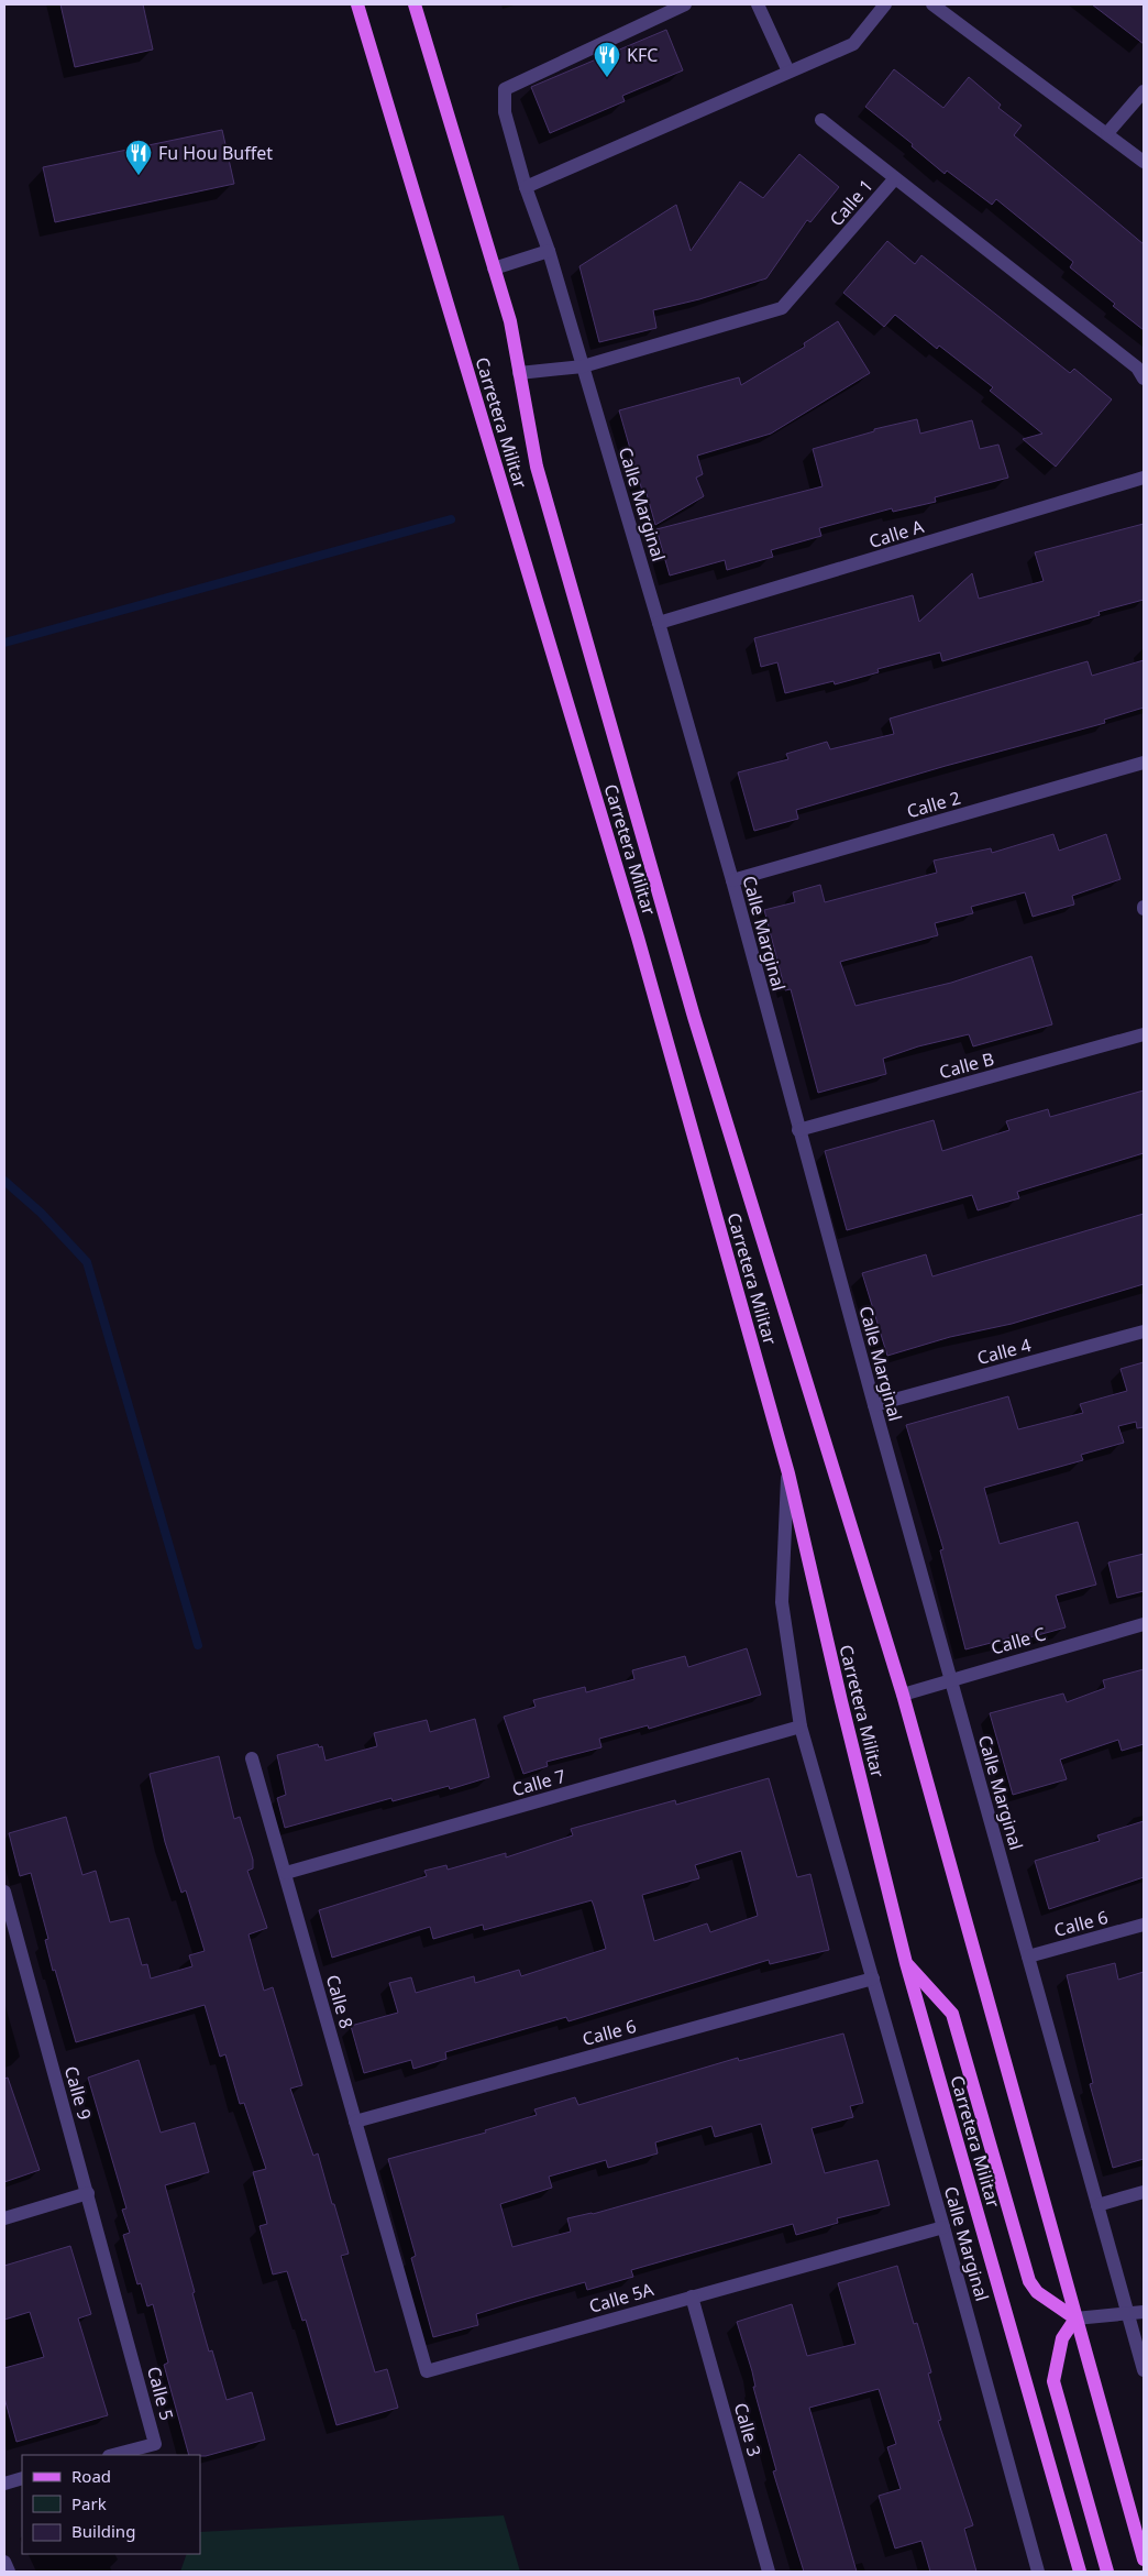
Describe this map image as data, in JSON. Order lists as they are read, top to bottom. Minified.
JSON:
{"streets":{"main road":["Carretera Militar"],"street":["Calle 1","Calle Marginal","Calle A","Calle 2","Calle B","Calle 4","Calle C","Calle 7","Calle 6","Calle 8","Calle 9","Calle 5A","Calle 5","Calle 3"]},"crossings":[["Calle 1","Calle Marginal"],["Carretera Militar","Calle Marginal"],["Carretera Militar","Calle C"],["Calle Marginal","Calle A"],["Calle Marginal","Calle 2"],["Calle Marginal","Calle B"],["Calle Marginal","Calle 4"],["Calle Marginal","Calle C"],["Calle Marginal","Calle 7"],["Calle Marginal","Calle 6"],["Calle Marginal","Calle 5A"],["Calle 7","Calle 8"],["Calle 6","Calle 8"],["Calle 8","Calle 5A"],["Calle 9","Calle 5"],["Calle 5A","Calle 3"]],"places":{"restaurant":["KFC","Fu Hou Buffet"]},"legend":["Road","Park","Building"]}
